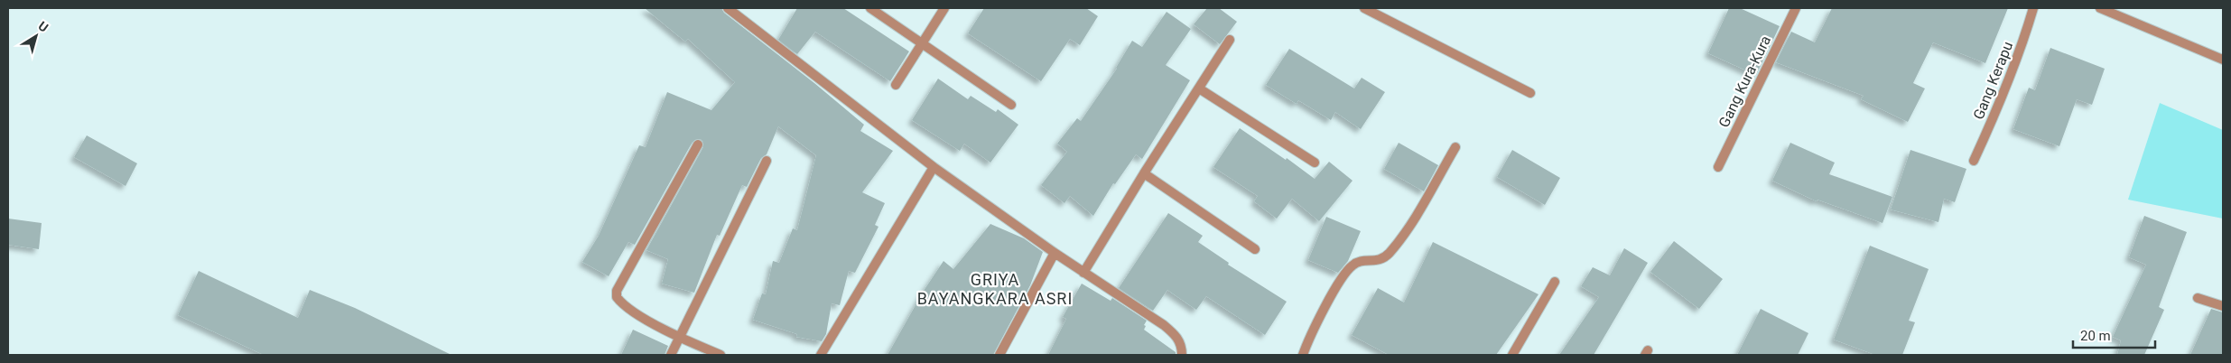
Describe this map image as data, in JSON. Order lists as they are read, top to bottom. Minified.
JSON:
{"streets":{"street":["Gang Kerapu","Gang Kura-Kura"]},"districts":["GRIYA BAYANGKARA ASRI"],"scale_bar":"20 m","north":"top right"}
